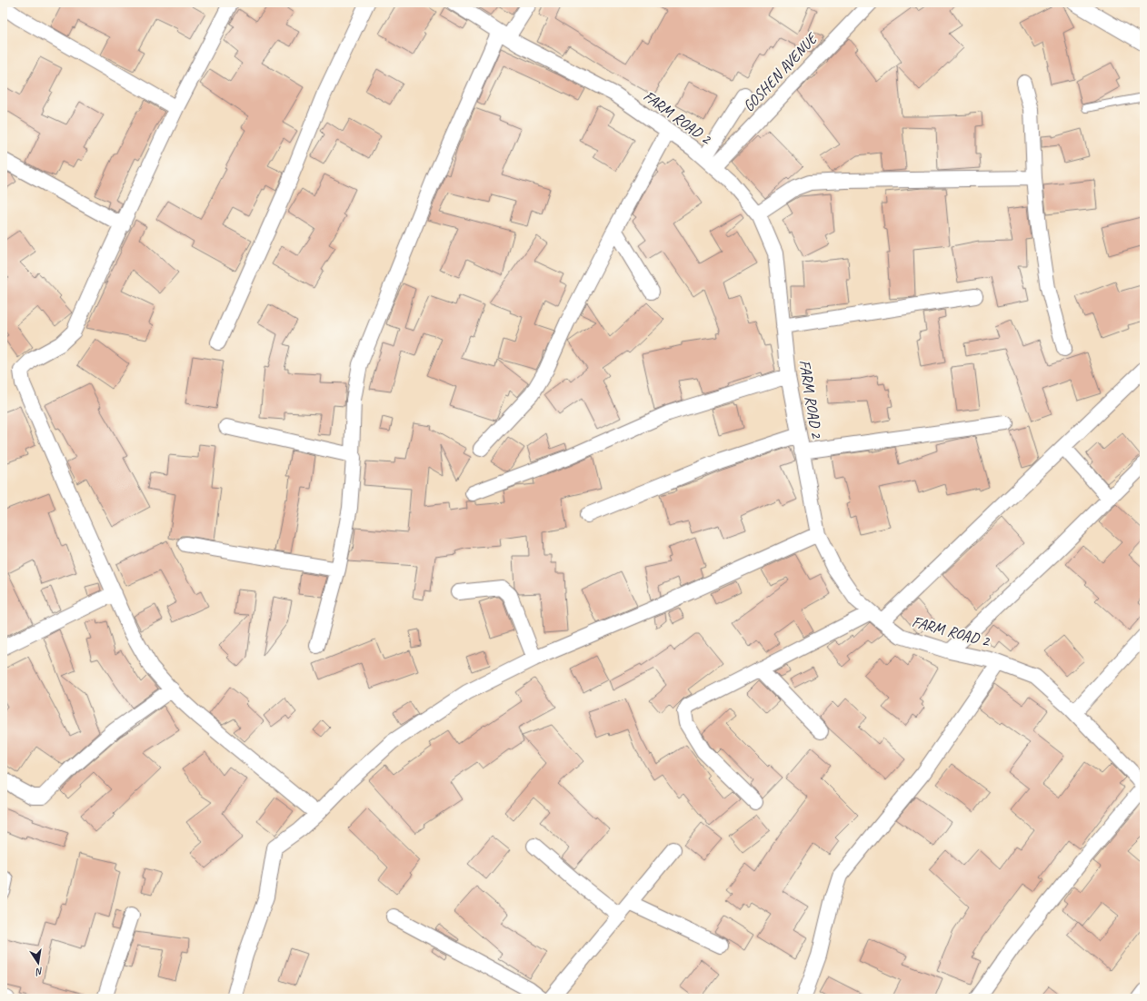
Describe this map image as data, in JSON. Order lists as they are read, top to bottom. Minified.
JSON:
{"streets":{"street":["GOSHEN AVENUE","FARM ROAD 2"]},"crossings":[["GOSHEN AVENUE","FARM ROAD 2"]],"north":"bottom"}
